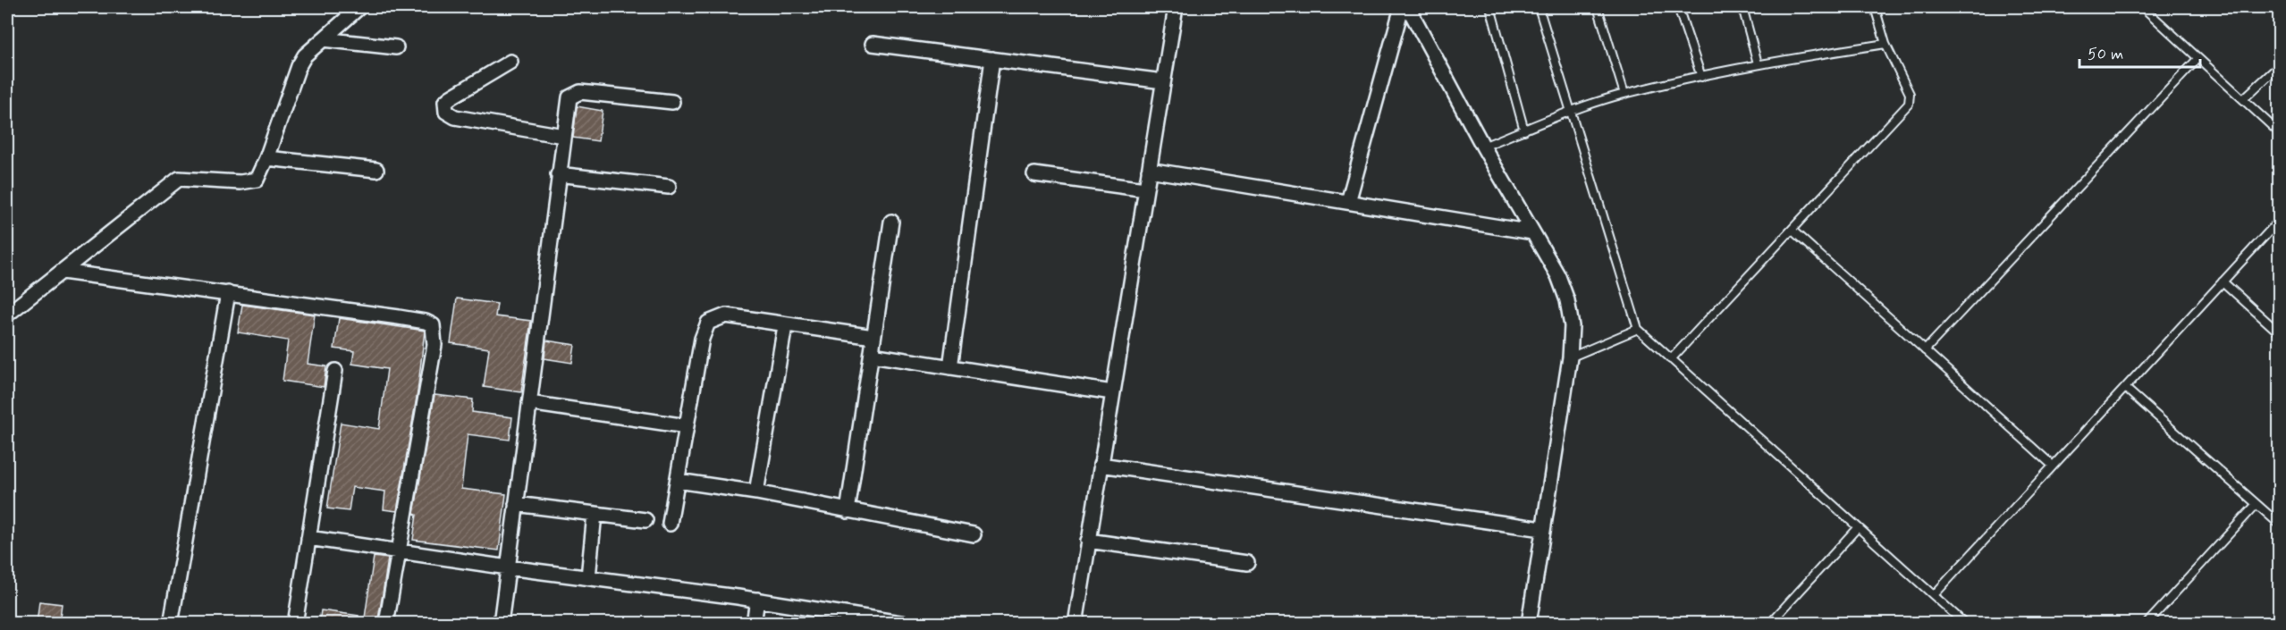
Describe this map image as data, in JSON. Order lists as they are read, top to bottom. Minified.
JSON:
{"scale_bar":"50 m"}
